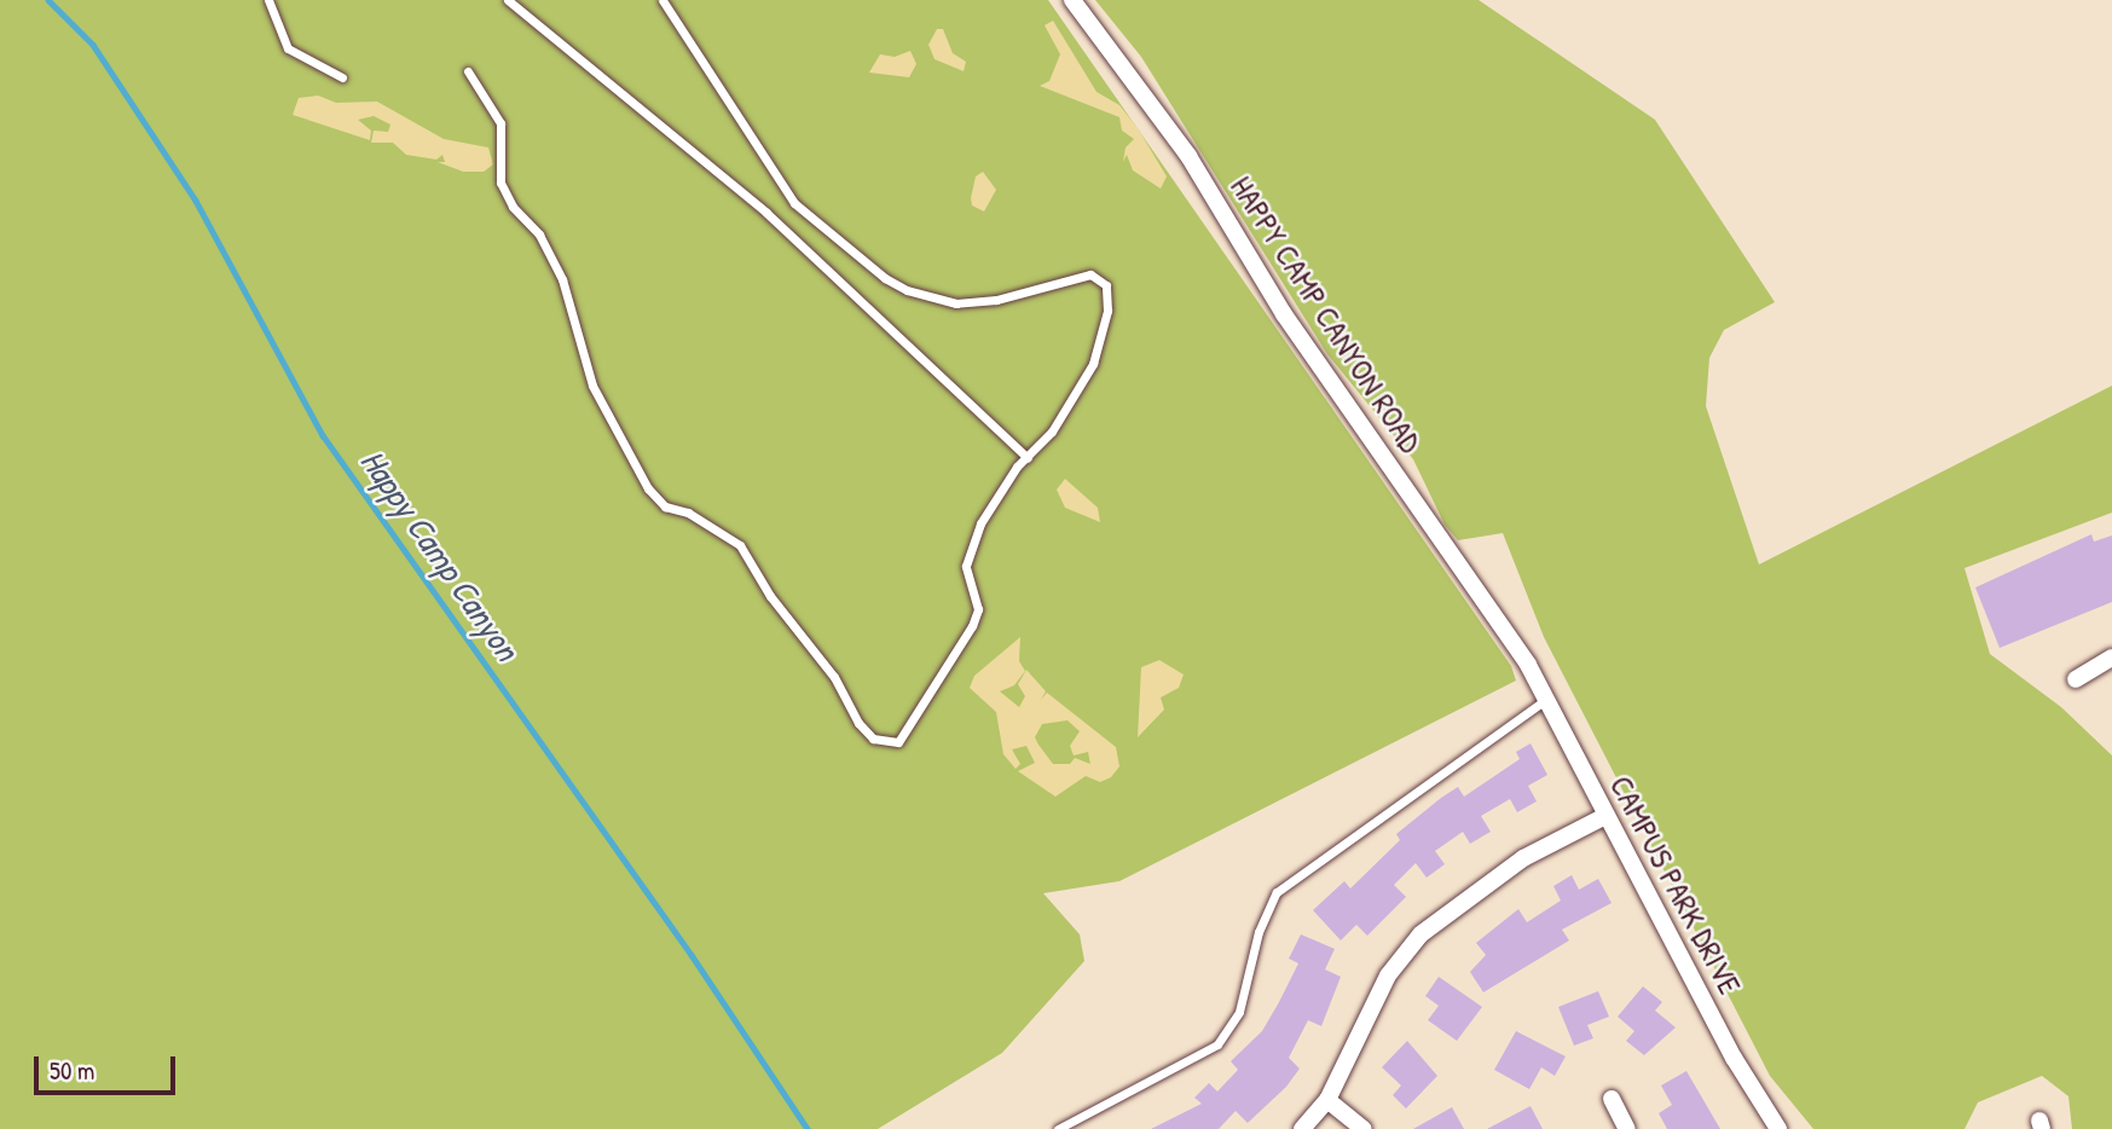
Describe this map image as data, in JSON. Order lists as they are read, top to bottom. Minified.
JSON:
{"streets":{"street":["HAPPY CAMP CANYON ROAD","CAMPUS PARK DRIVE"]},"crossings":[["HAPPY CAMP CANYON ROAD","CAMPUS PARK DRIVE"]],"water":["Happy Camp Canyon"],"scale_bar":"50 m"}
